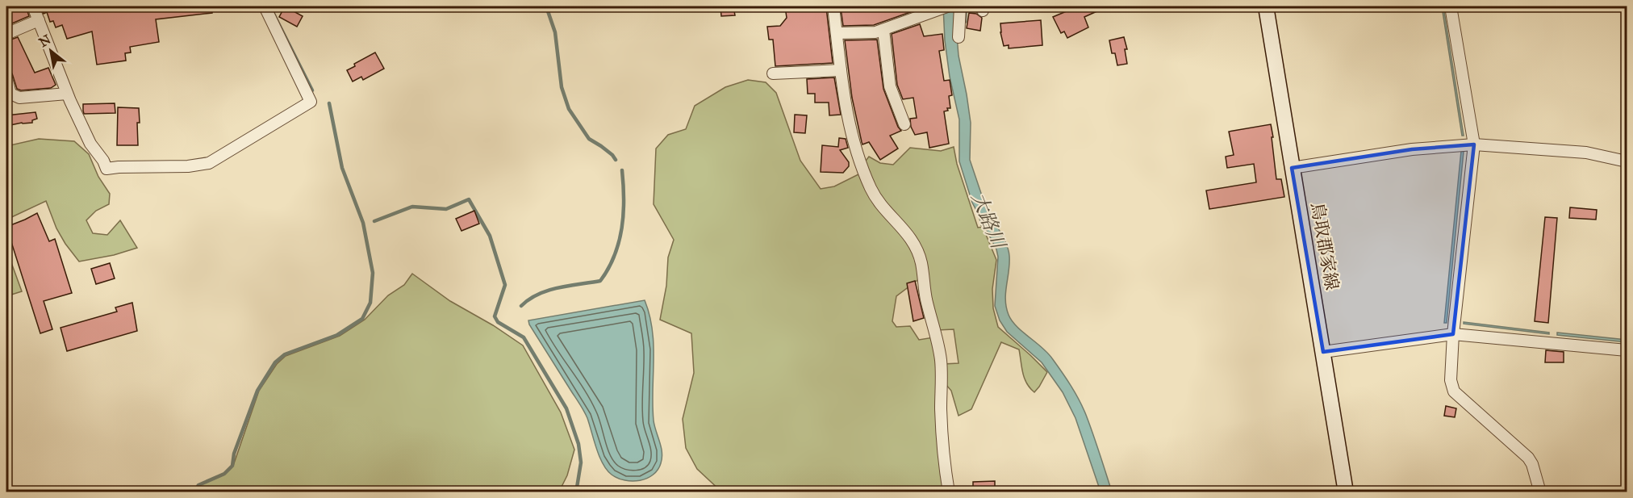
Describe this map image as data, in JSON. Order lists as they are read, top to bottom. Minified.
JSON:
{"streets":{"main road":["鳥取郡家線"]},"water":["大路川"],"north":"top left"}
